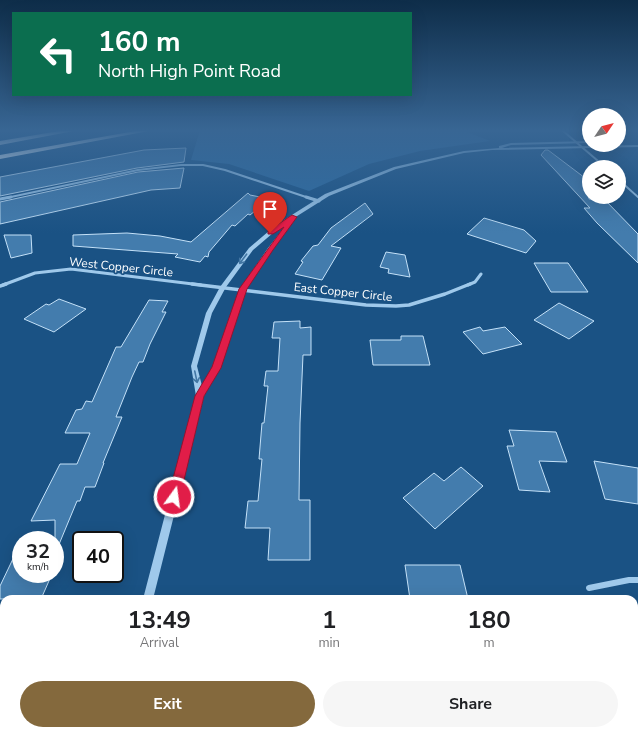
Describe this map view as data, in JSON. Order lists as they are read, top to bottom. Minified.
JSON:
{"streets":{"street":["West Copper Circle","East Copper Circle"]},"crossings":[["West Copper Circle","East Copper Circle"]],"north":"top right","page":{"turn":["160 m","North High Point Road"],"speed":"32 km/h","limit":"40","eta":["13:49","Arrival","1","min","180","m"],"buttons":["Exit","Share"]}}
